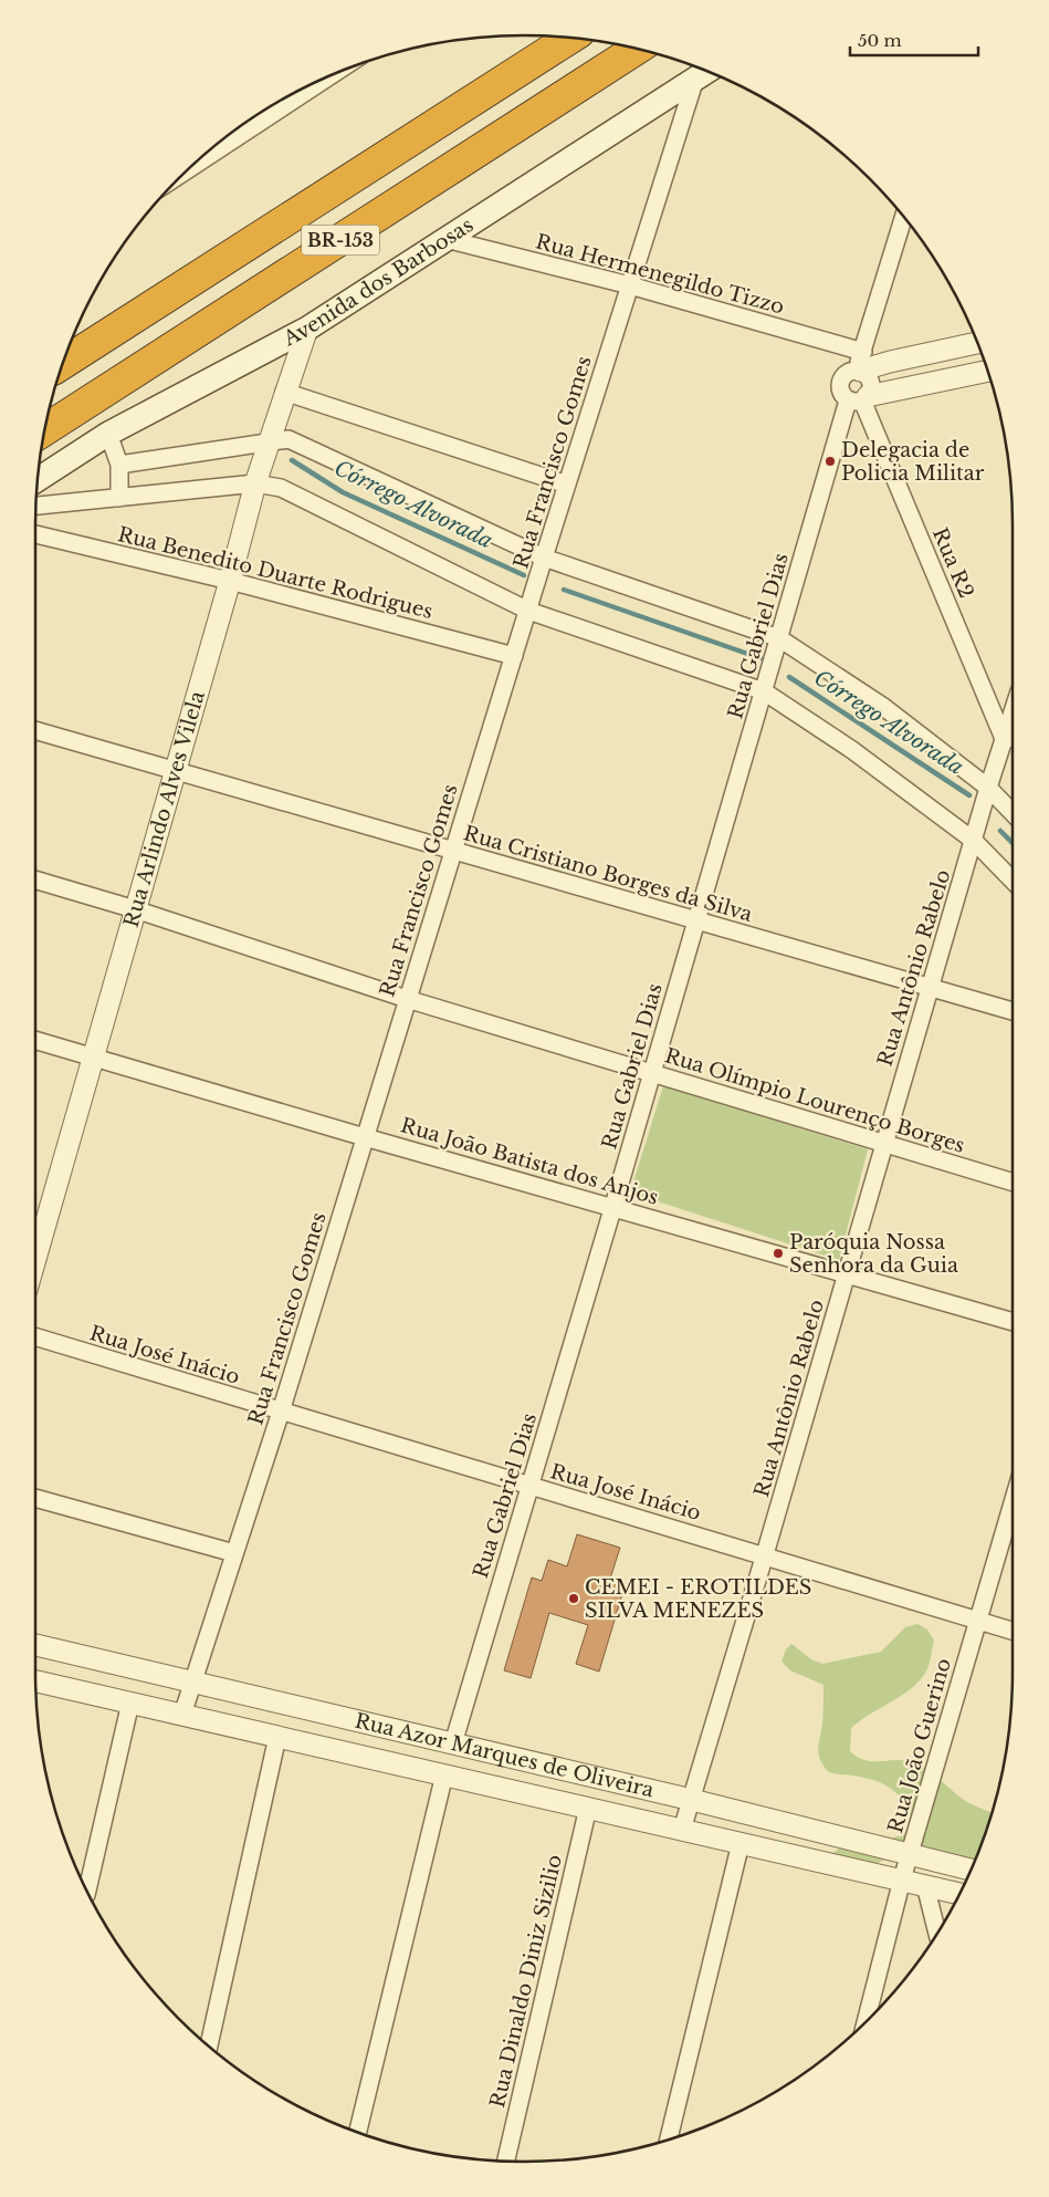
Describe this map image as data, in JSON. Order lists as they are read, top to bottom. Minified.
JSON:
{"streets":{"highway":["BR-153"],"main road":["Avenida dos Barbosas"],"street":["Rua Hermenegildo Tizzo","Rua Francisco Gomes","Rua R2","Rua Benedito Duarte Rodrigues","Rua Gabriel Dias","Rua Arlindo Alves Vilela","Rua Cristiano Borges da Silva","Rua Antônio Rabelo","Rua Olímpio Lourenço Borges","Rua João Batista dos Anjos","Rua José Inácio","Rua João Guerino","Rua Azor Marques de Oliveira","Rua Dinaldo Diniz Sizilio"]},"crossings":[["Rua Hermenegildo Tizzo","Avenida dos Barbosas"],["Rua Hermenegildo Tizzo","Rua Francisco Gomes"],["Rua Hermenegildo Tizzo","Rua R2"],["Rua Hermenegildo Tizzo","Rua Gabriel Dias"],["Avenida dos Barbosas","Rua Francisco Gomes"],["Avenida dos Barbosas","Rua Arlindo Alves Vilela"],["Rua Francisco Gomes","Rua Benedito Duarte Rodrigues"],["Rua Francisco Gomes","Rua Cristiano Borges da Silva"],["Rua Francisco Gomes","Rua Olímpio Lourenço Borges"],["Rua Francisco Gomes","Rua João Batista dos Anjos"],["Rua Francisco Gomes","Rua José Inácio"],["Rua Francisco Gomes","Rua Azor Marques de Oliveira"],["Rua R2","Rua Gabriel Dias"],["Rua R2","Rua Antônio Rabelo"],["Rua Benedito Duarte Rodrigues","Rua Arlindo Alves Vilela"],["Rua Gabriel Dias","Rua Cristiano Borges da Silva"],["Rua Gabriel Dias","Rua Olímpio Lourenço Borges"],["Rua Gabriel Dias","Rua João Batista dos Anjos"],["Rua Gabriel Dias","Rua José Inácio"],["Rua Gabriel Dias","Rua Azor Marques de Oliveira"],["Rua Arlindo Alves Vilela","Rua Cristiano Borges da Silva"],["Rua Arlindo Alves Vilela","Rua Olímpio Lourenço Borges"],["Rua Arlindo Alves Vilela","Rua João Batista dos Anjos"],["Rua Cristiano Borges da Silva","Rua Antônio Rabelo"],["Rua Antônio Rabelo","Rua Olímpio Lourenço Borges"],["Rua Antônio Rabelo","Rua João Batista dos Anjos"],["Rua Antônio Rabelo","Rua José Inácio"],["Rua Antônio Rabelo","Rua Azor Marques de Oliveira"],["Rua José Inácio","Rua João Guerino"],["Rua João Guerino","Rua Azor Marques de Oliveira"],["Rua Azor Marques de Oliveira","Rua Dinaldo Diniz Sizilio"]],"water":["Córrego Alvorada"],"places":["Delegacia de Policia Militar","Paróquia Nossa Senhora da Guia","CEMEI - EROTILDES SILVA MENEZES"],"scale_bar":"50 m"}
